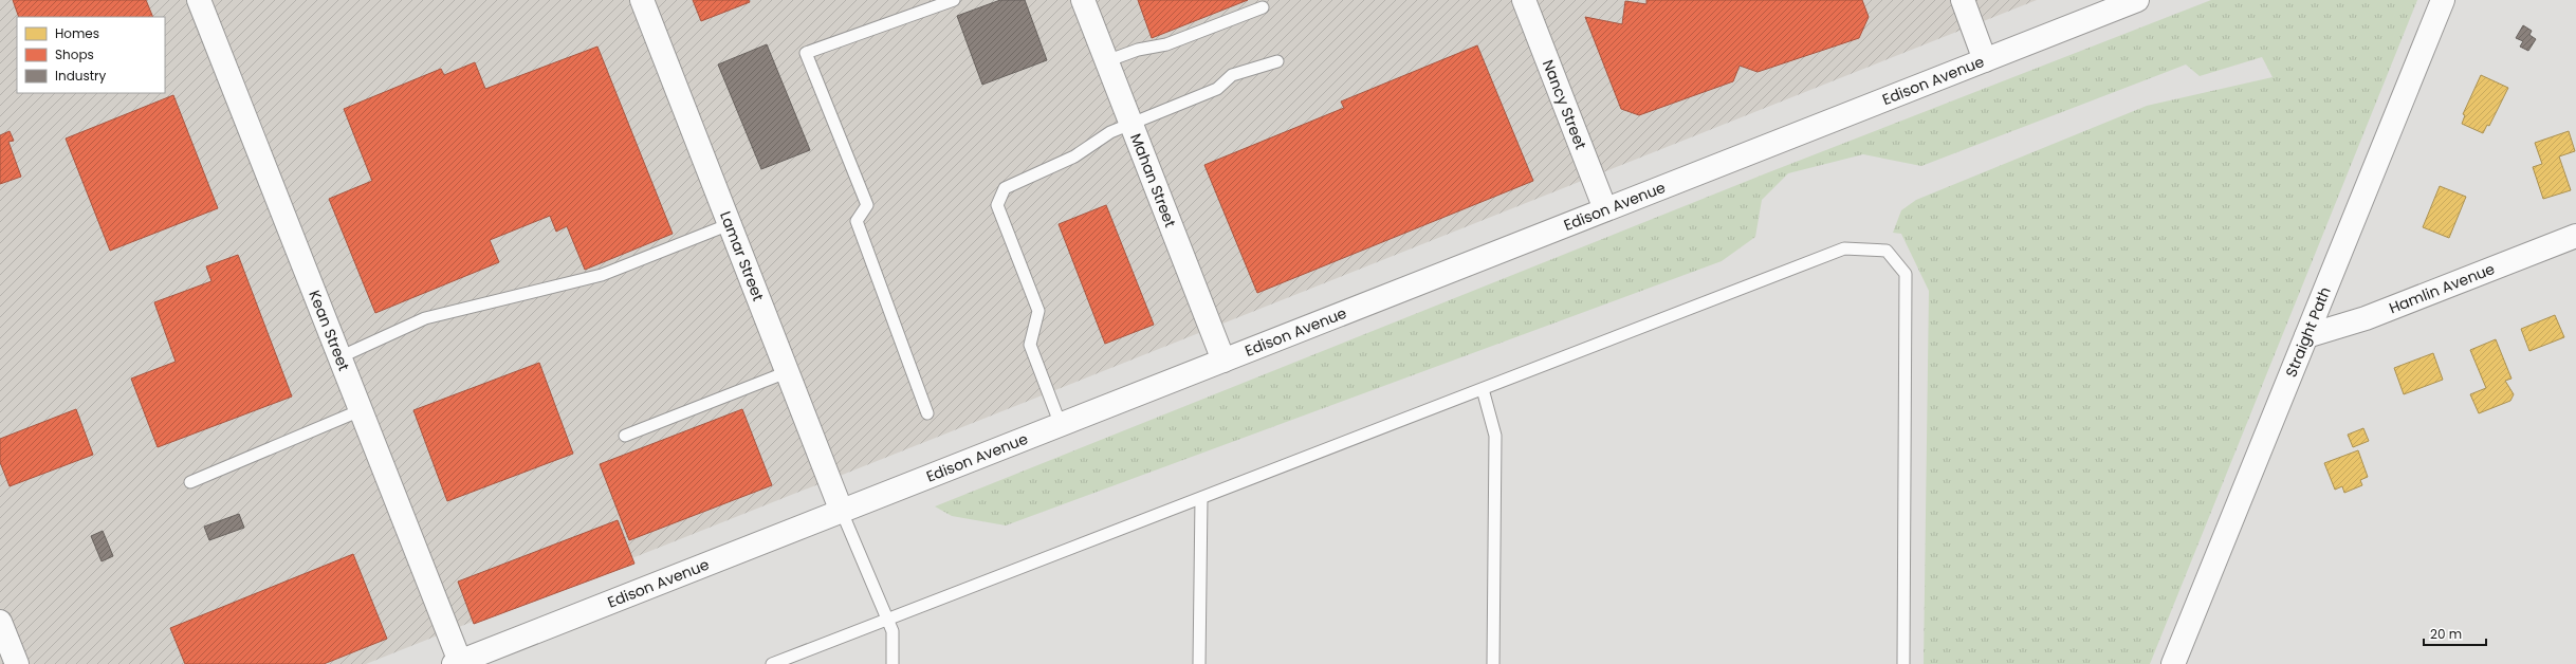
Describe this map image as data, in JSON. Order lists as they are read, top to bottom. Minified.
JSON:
{"streets":{"street":["Edison Avenue","Nancy Street","Mahan Street","Lamar Street","Hamlin Avenue","Kean Street","Straight Path"]},"crossings":[["Edison Avenue","Nancy Street"],["Edison Avenue","Mahan Street"],["Edison Avenue","Lamar Street"],["Edison Avenue","Kean Street"],["Hamlin Avenue","Straight Path"]],"legend":["Homes","Shops","Industry"],"scale_bar":"20 m"}
